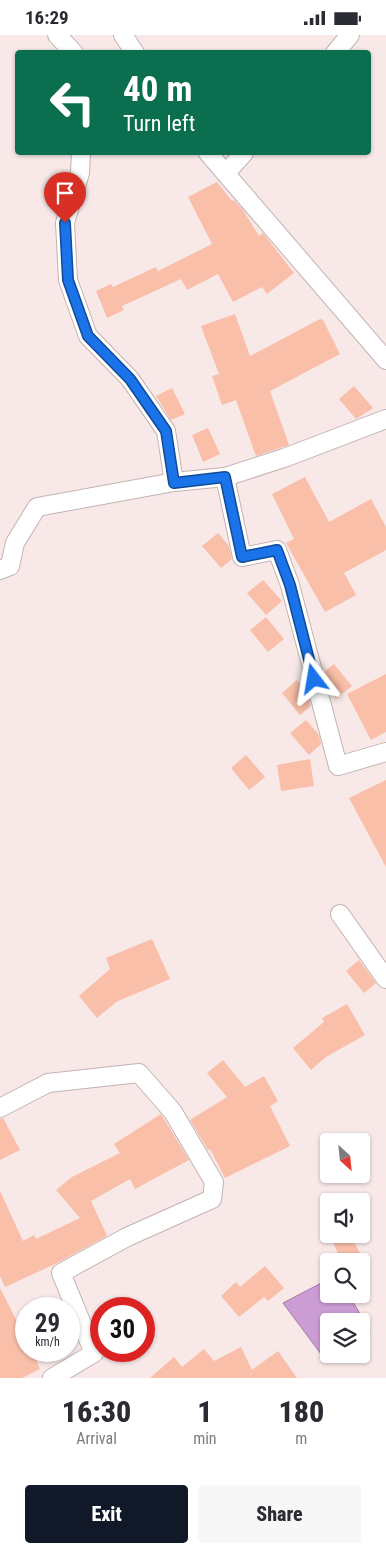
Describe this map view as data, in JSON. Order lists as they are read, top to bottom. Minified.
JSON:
{"north":"bottom right","page":{"status":"16:29","turn":["40 m","Turn left"],"speed":"29 km/h","limit":"30","eta":["16:30","Arrival","1","min","180","m"],"buttons":["Exit","Share"]}}
